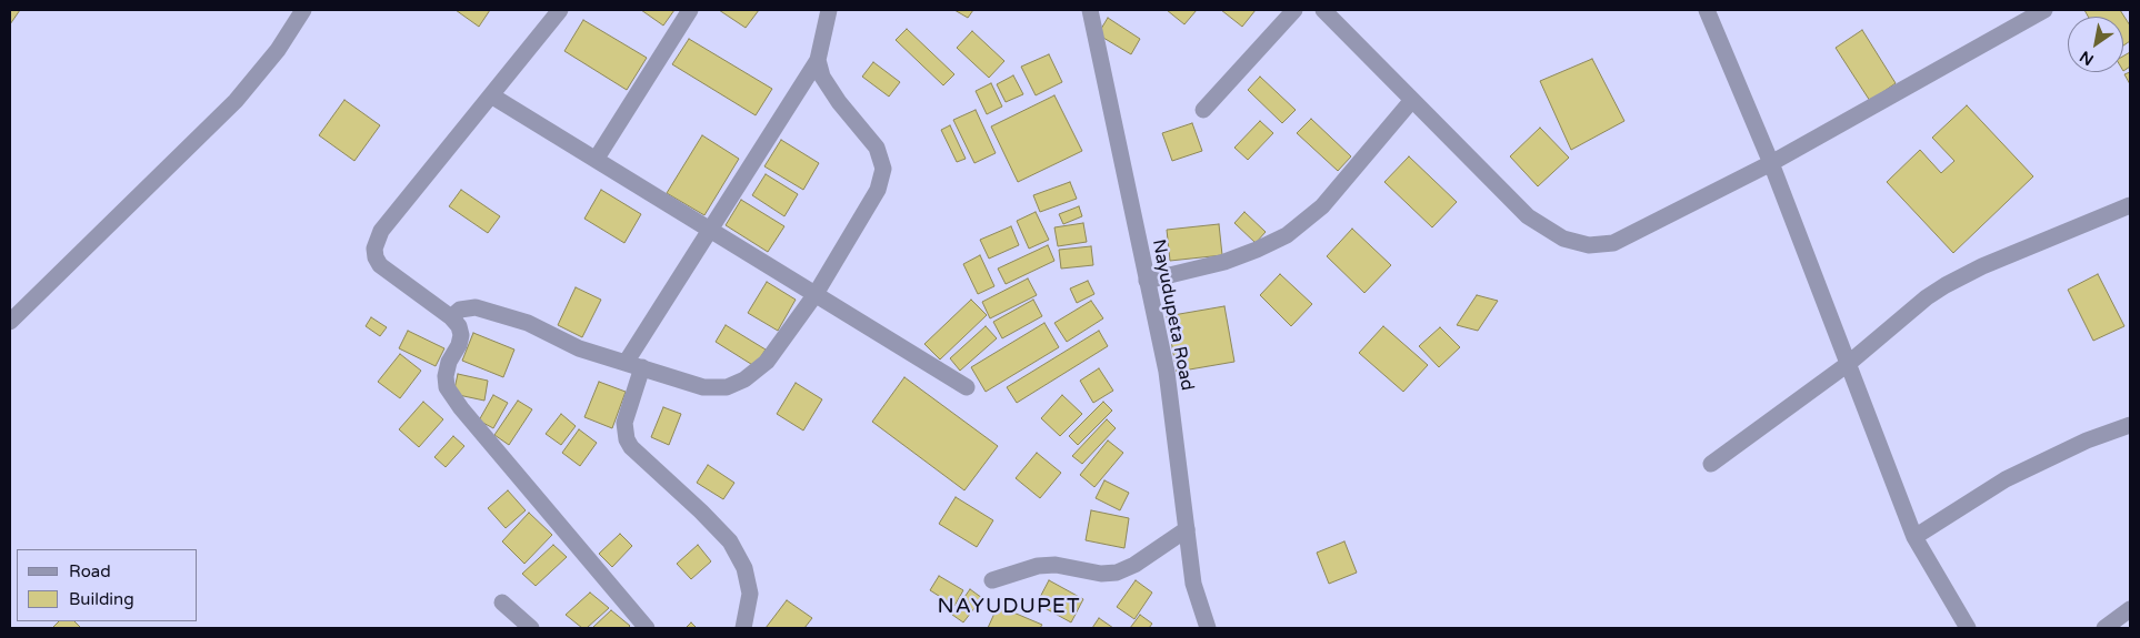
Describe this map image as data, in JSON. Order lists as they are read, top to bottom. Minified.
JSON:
{"streets":{"street":["Nayudupeta Road"]},"districts":["NAYUDUPET"],"legend":["Road","Building"],"north":"bottom left"}
